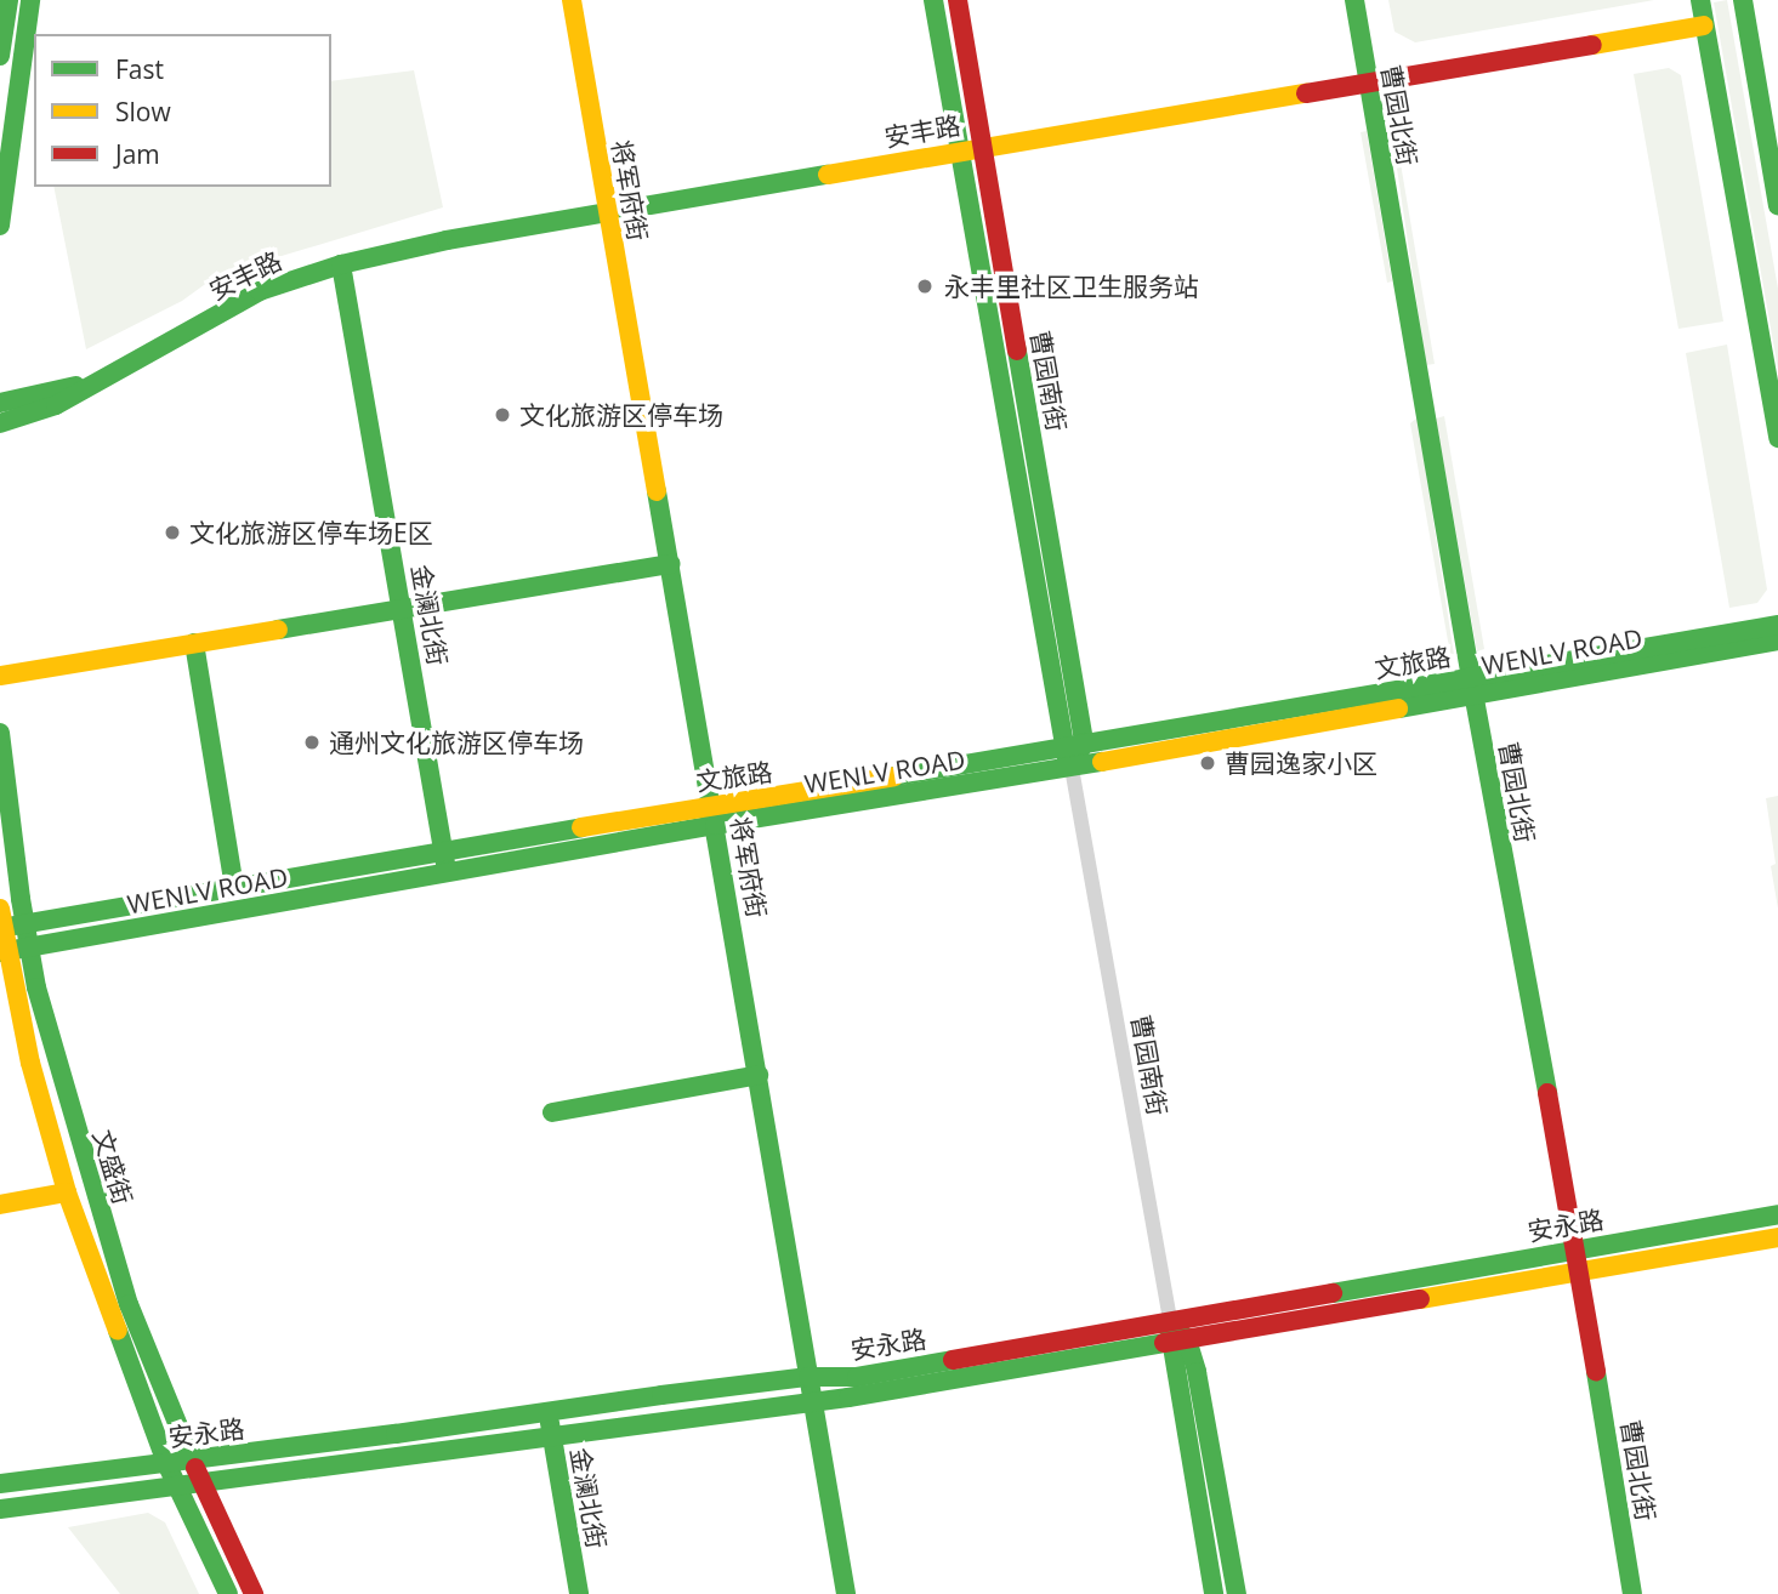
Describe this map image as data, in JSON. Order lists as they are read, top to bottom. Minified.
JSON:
{"streets":{"main road":["曹园北街","安丰路","将军府街","曹园南街","金澜北街","WENLV ROAD","文旅路","文盛街","安永路"]},"crossings":[["曹园北街","安丰路"],["曹园北街","WENLV ROAD"],["曹园北街","文旅路"],["曹园北街","安永路"],["安丰路","将军府街"],["安丰路","曹园南街"],["安丰路","金澜北街"],["将军府街","WENLV ROAD"],["将军府街","文旅路"],["将军府街","安永路"],["曹园南街","WENLV ROAD"],["曹园南街","文旅路"],["曹园南街","安永路"],["金澜北街","WENLV ROAD"],["金澜北街","文旅路"],["金澜北街","安永路"],["WENLV ROAD","文旅路"],["WENLV ROAD","文盛街"],["文旅路","文盛街"],["文盛街","安永路"]],"places":["永丰里社区卫生服务站","文化旅游区停车场","文化旅游区停车场E区","通州文化旅游区停车场","曹园逸家小区"],"legend":["Fast","Slow","Jam"]}
